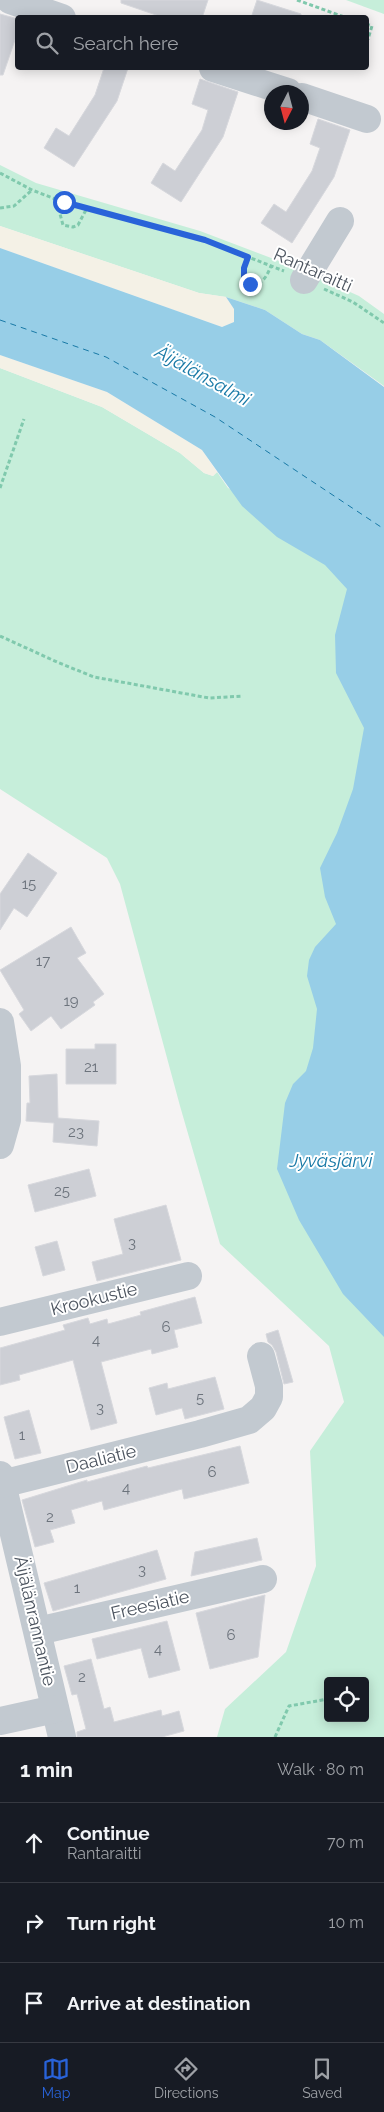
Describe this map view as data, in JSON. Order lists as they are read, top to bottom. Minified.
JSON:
{"streets":{"street":["Krookustie","Daaliatie","Freesiatie","Äijälänrannantie"],"path":["Rantaraitti"]},"crossings":[["Daaliatie","Äijälänrannantie"],["Freesiatie","Äijälänrannantie"]],"water":["Äijälänsalmi","Jyväsjärvi"],"house_numbers":["15","17","19","21","23","25","3","6","4","5","3","1","6","4","2","3","1","6","4","2"],"north":"bottom","page":{"search":"Search here","heading":["1 min","Walk · 80 m"],"list":[["Continue","Rantaraitti","70 m"],["Turn right","10 m"],"Arrive at destination"],"nav":["Map","Directions","Saved"]}}
